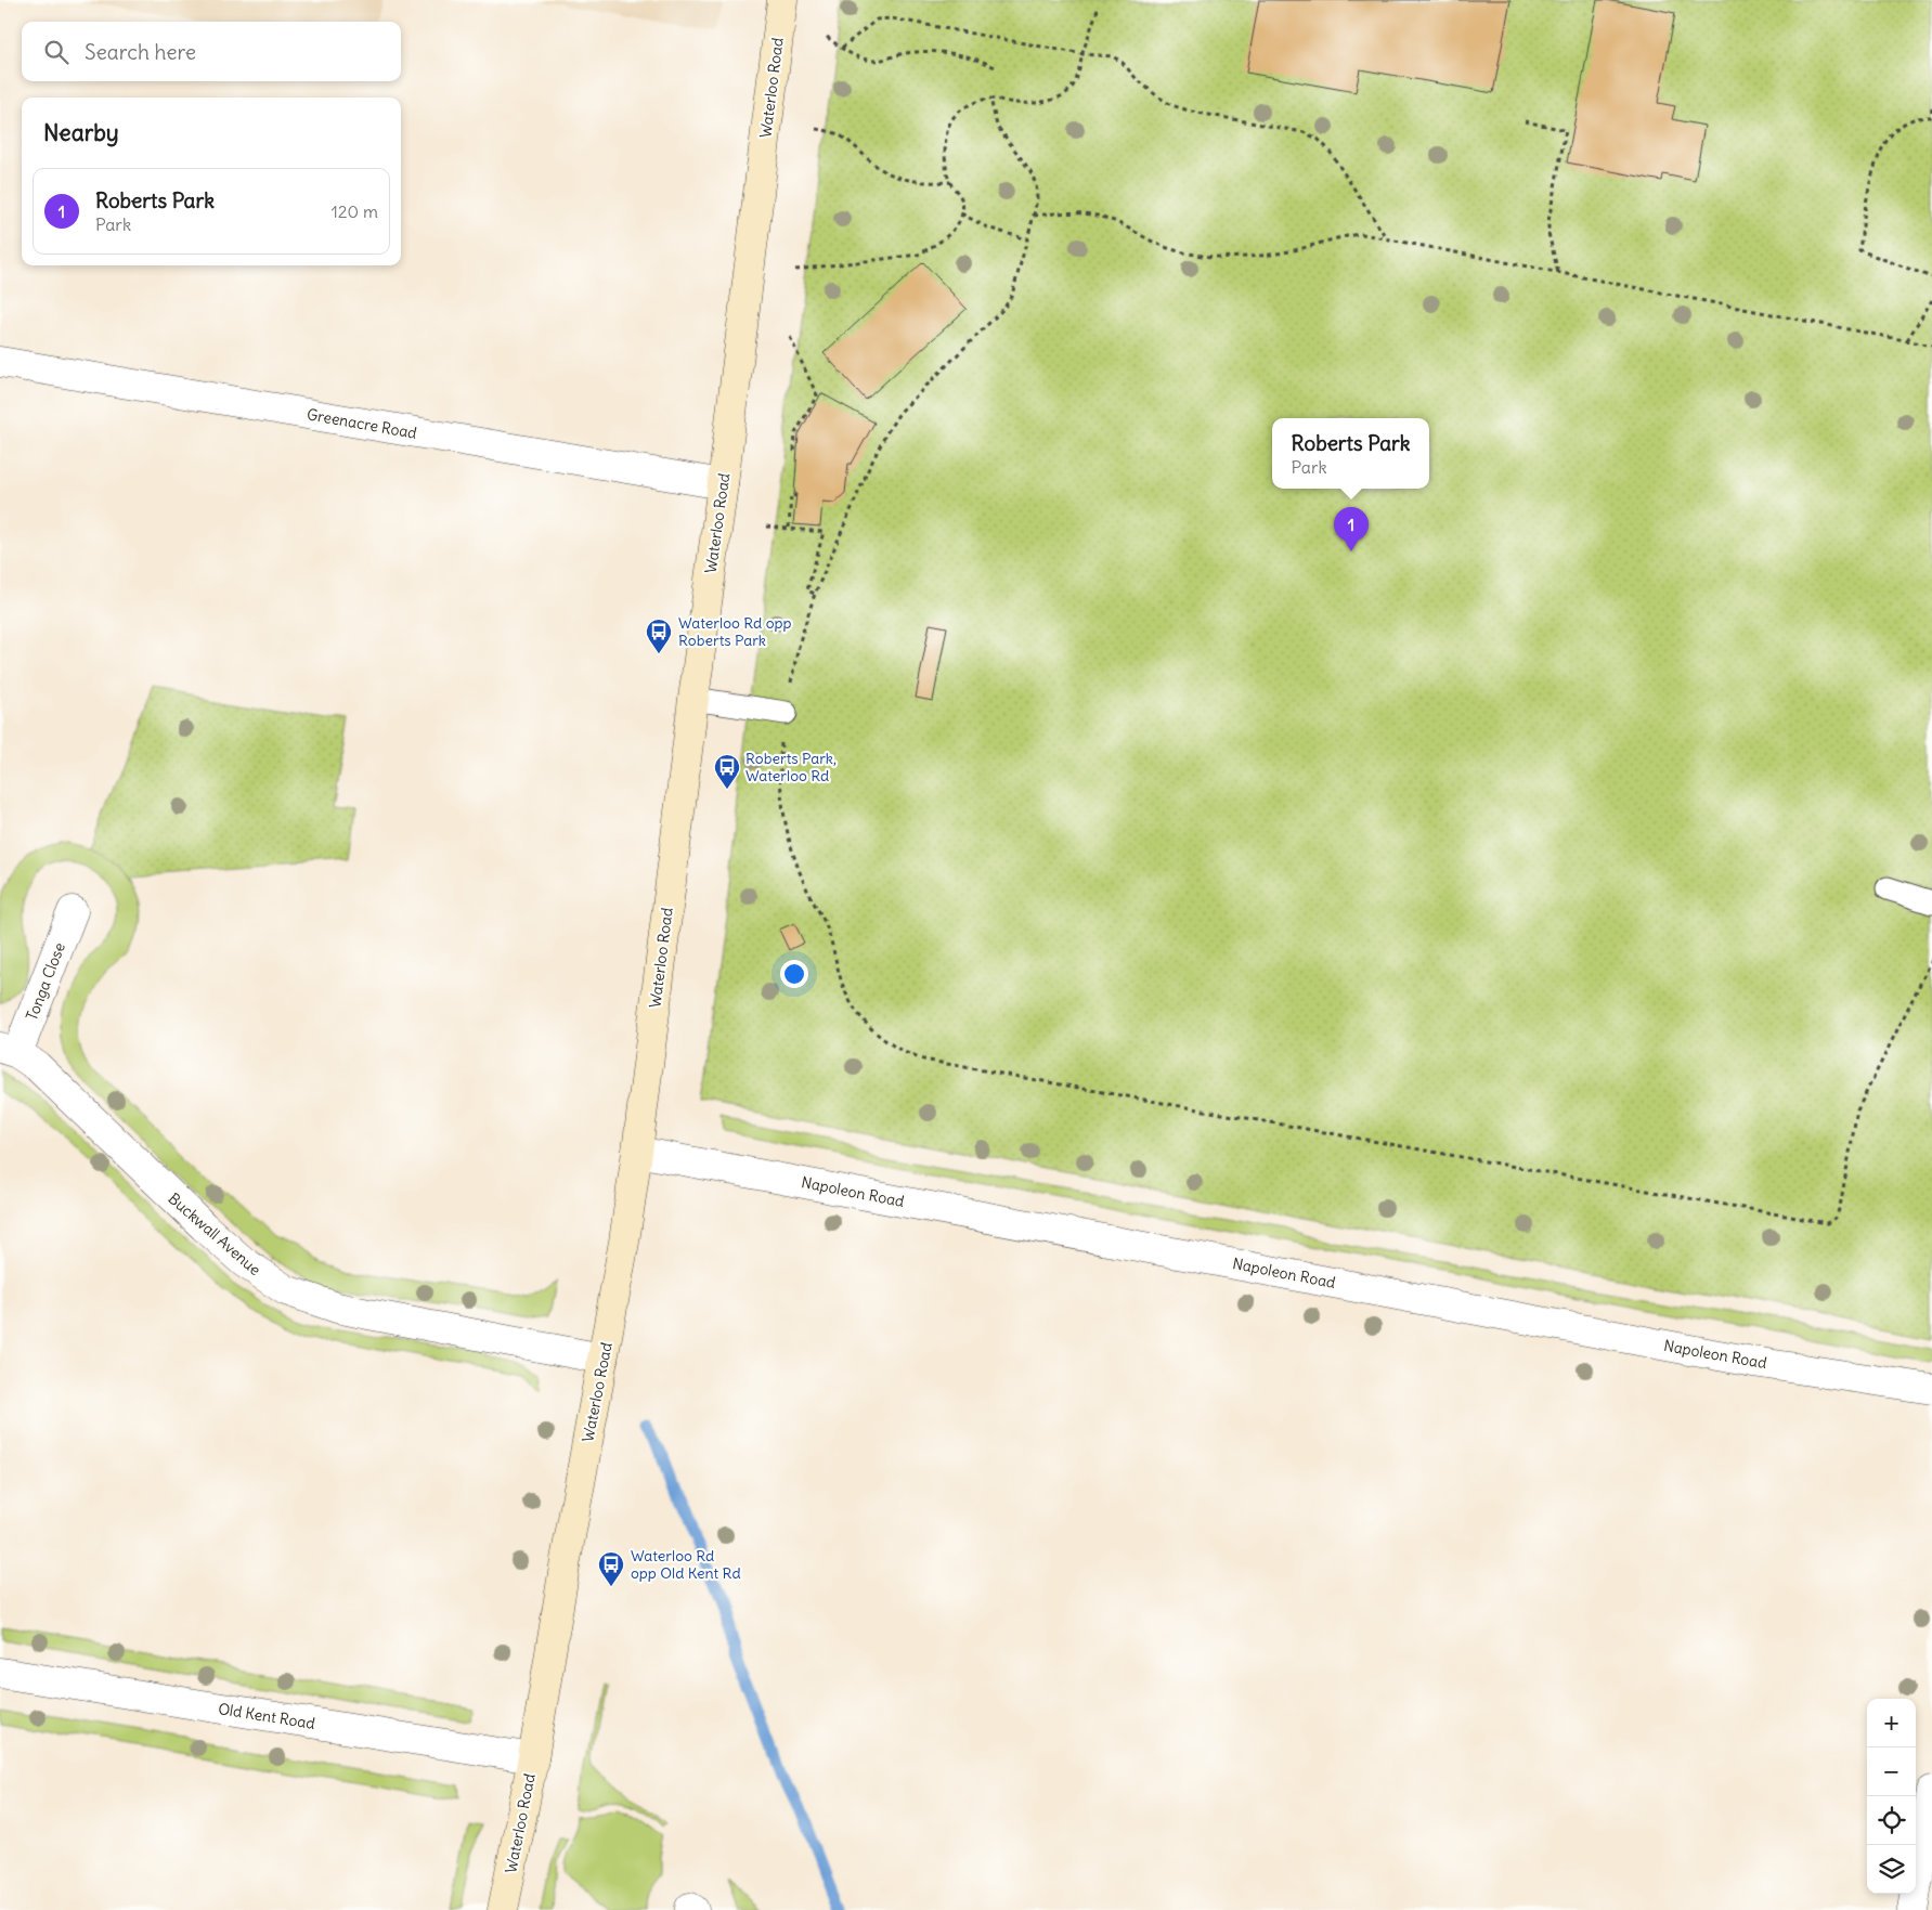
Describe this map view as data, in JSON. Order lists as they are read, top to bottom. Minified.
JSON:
{"streets":{"main road":["Waterloo Road"],"street":["Greenacre Road","Tonga Close","Napoleon Road","Buckwall Avenue","Old Kent Road"]},"crossings":[["Waterloo Road","Greenacre Road"],["Waterloo Road","Napoleon Road"],["Waterloo Road","Buckwall Avenue"],["Waterloo Road","Old Kent Road"],["Tonga Close","Buckwall Avenue"]],"places":{"bus stop":["Waterloo Rd opp Roberts Park","Roberts Park, Waterloo Rd","Waterloo Rd opp Old Kent Rd"]},"page":{"search":"Search here","heading":"Nearby","list":[{"mark":"1","name":"Roberts Park","note":"Park","value":"120 m"}],"popup":["Roberts Park","Park"],"pins":"1","map_buttons":["+","−"]}}
